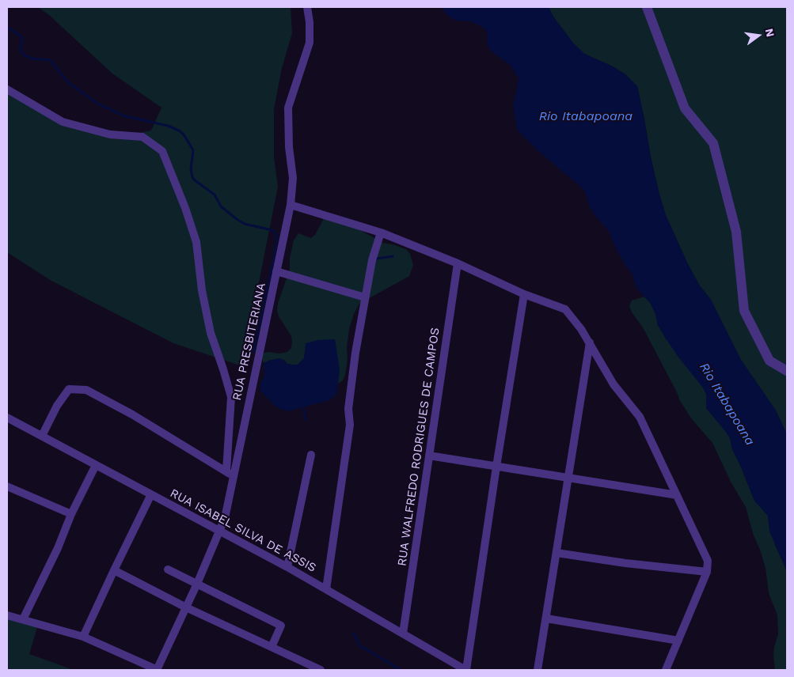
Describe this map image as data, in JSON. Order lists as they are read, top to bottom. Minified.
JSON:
{"streets":{"street":["RUA PRESBITERIANA","RUA WALFREDO RODRIGUES DE CAMPOS","RUA ISABEL SILVA DE ASSIS"]},"crossings":[["RUA PRESBITERIANA","RUA ISABEL SILVA DE ASSIS"],["RUA WALFREDO RODRIGUES DE CAMPOS","RUA ISABEL SILVA DE ASSIS"]],"water":["Rio Itabapoana"],"north":"right"}
